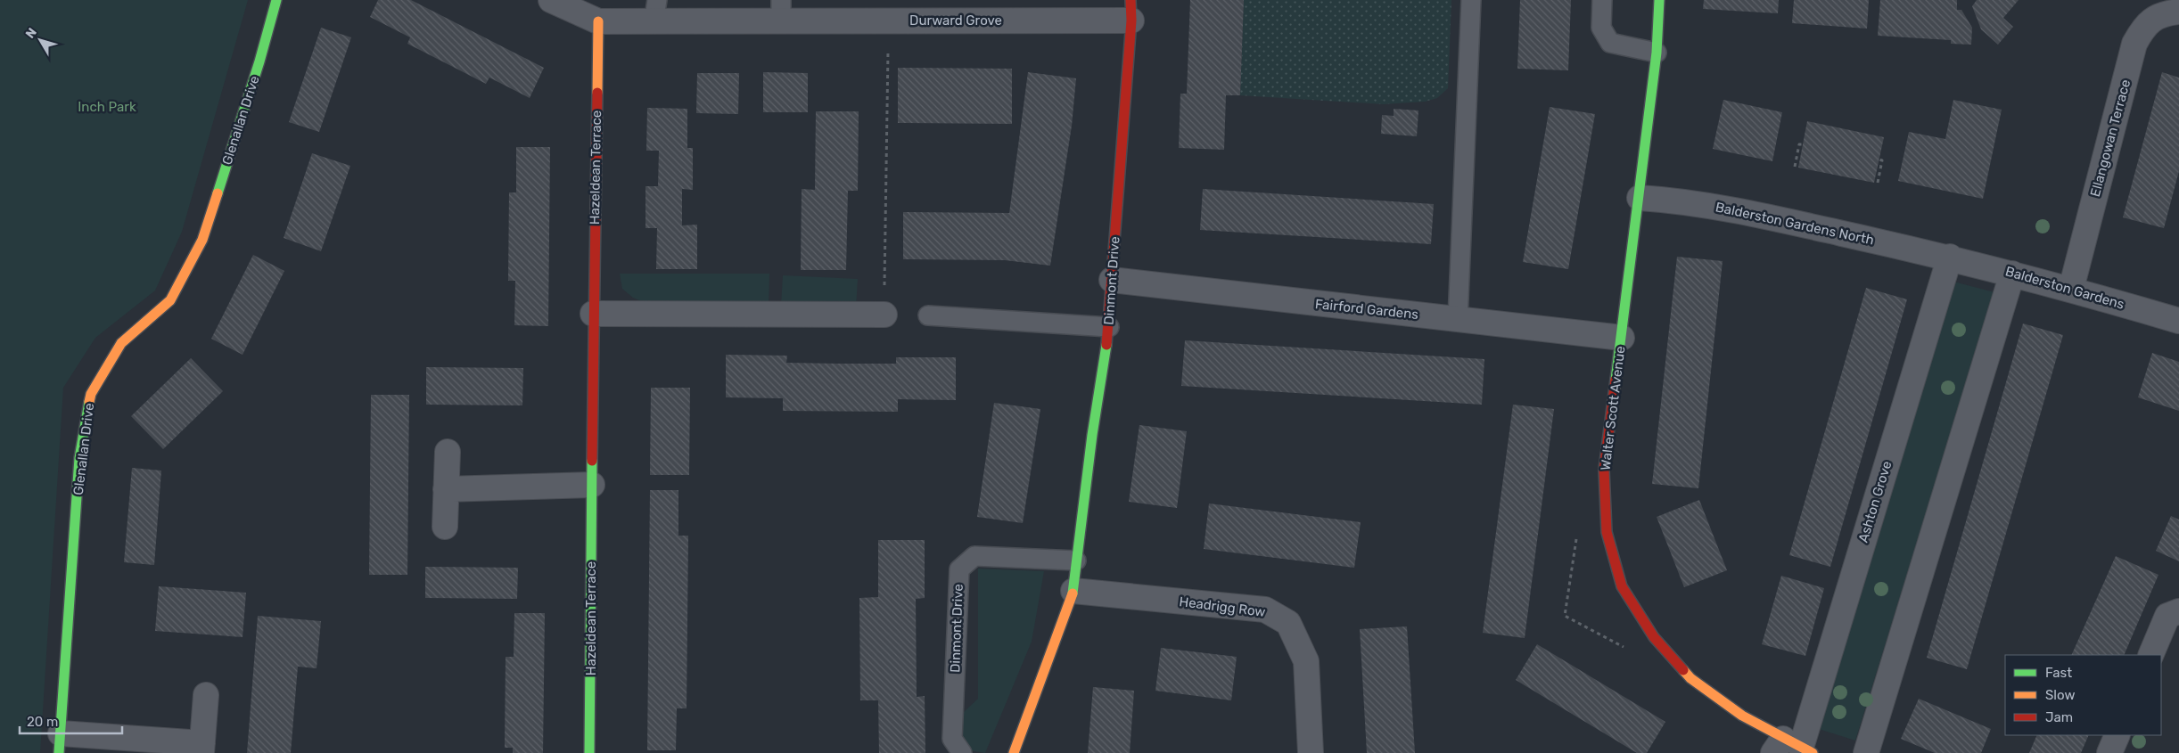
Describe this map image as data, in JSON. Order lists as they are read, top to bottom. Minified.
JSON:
{"streets":{"street":["Durward Grove","Glenallan Drive","Ellangowan Terrace","Hazeldean Terrace","Balderston Gardens North","Dinmont Drive","Balderston Gardens","Fairford Gardens","Walter Scott Avenue","Ashton Grove","Headrigg Row"]},"crossings":[["Durward Grove","Hazeldean Terrace"],["Durward Grove","Dinmont Drive"],["Ellangowan Terrace","Balderston Gardens"],["Balderston Gardens North","Balderston Gardens"],["Balderston Gardens North","Walter Scott Avenue"],["Balderston Gardens North","Ashton Grove"],["Dinmont Drive","Fairford Gardens"],["Dinmont Drive","Headrigg Row"],["Balderston Gardens","Ashton Grove"],["Fairford Gardens","Walter Scott Avenue"],["Walter Scott Avenue","Ashton Grove"]],"parks":["Inch Park"],"legend":["Fast","Slow","Jam"],"scale_bar":"20 m","north":"top left"}
